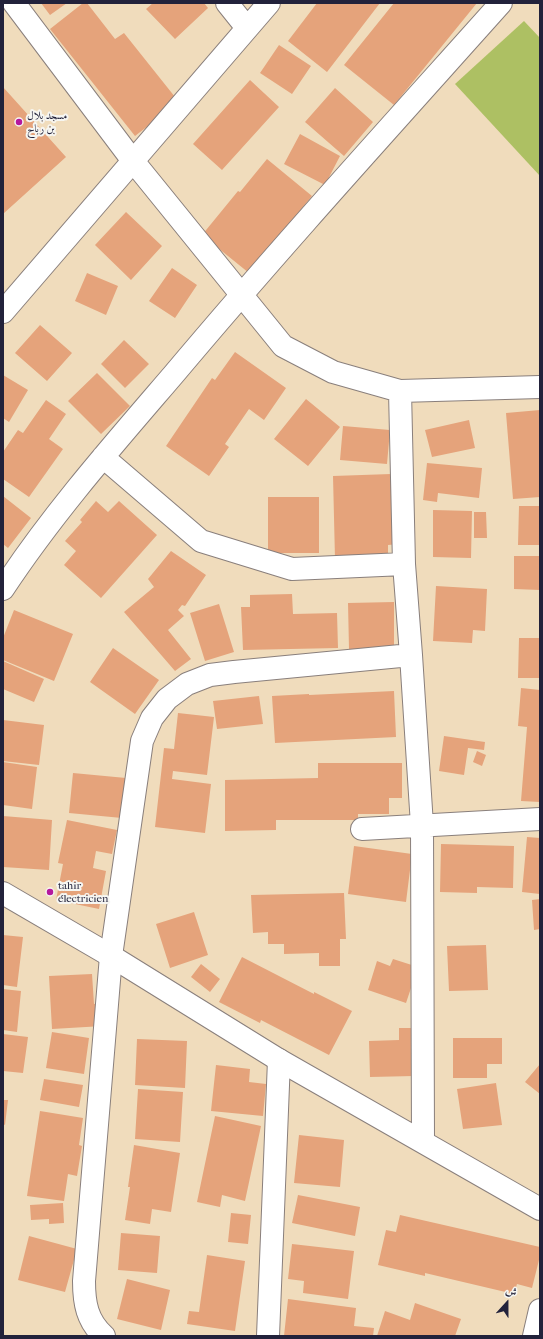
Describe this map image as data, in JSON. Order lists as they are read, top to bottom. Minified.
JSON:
{"places":["مسجد بلال بن رباح","tahir électricien"],"north":"top"}
